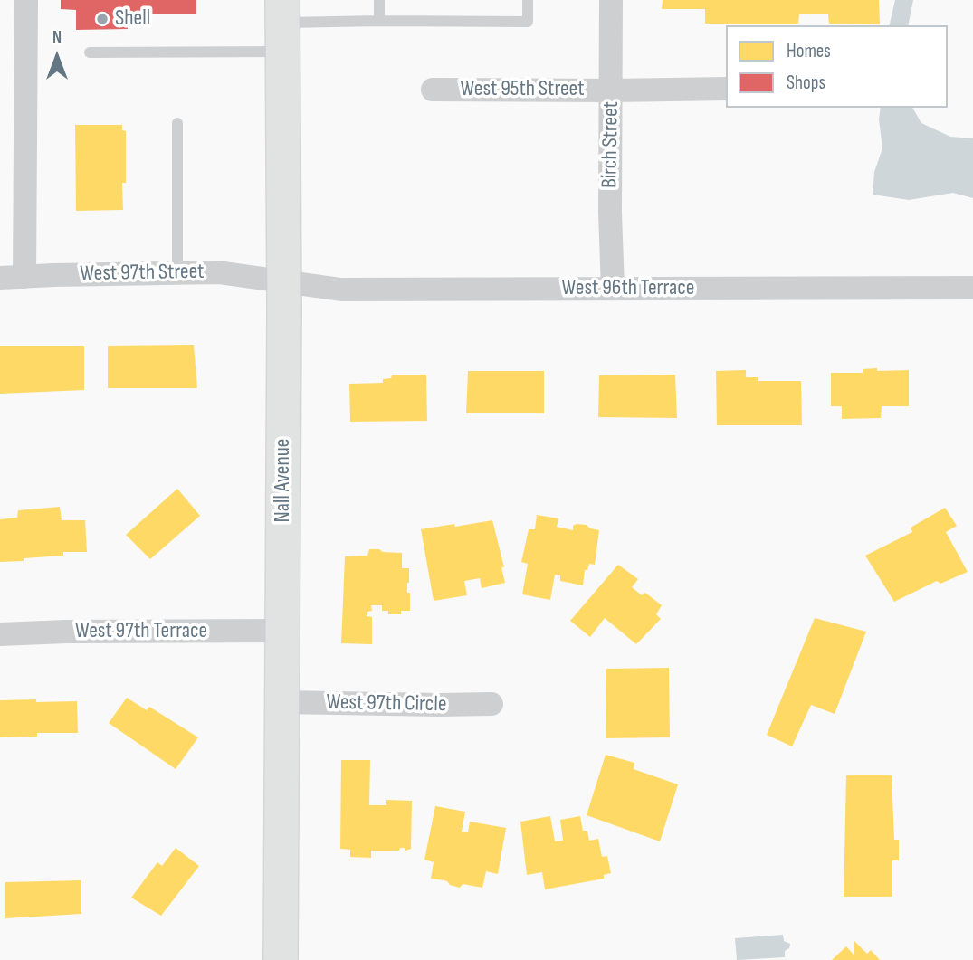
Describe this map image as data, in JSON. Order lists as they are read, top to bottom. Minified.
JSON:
{"streets":{"main road":["Nall Avenue"],"street":["West 95th Street","Birch Street","West 97th Street","West 96th Terrace","West 97th Terrace","West 97th Circle"]},"crossings":[["West 95th Street","Birch Street"],["Birch Street","West 96th Terrace"],["West 97th Street","West 96th Terrace"],["West 97th Street","Nall Avenue"],["West 96th Terrace","Nall Avenue"],["Nall Avenue","West 97th Terrace"],["Nall Avenue","West 97th Circle"]],"places":["Shell"],"legend":["Homes","Shops"],"north":"top"}
